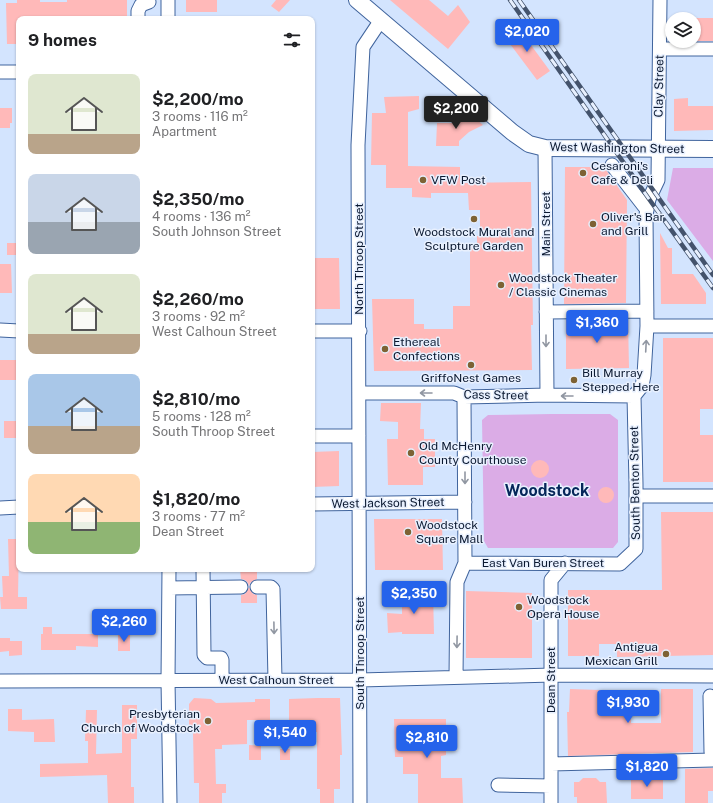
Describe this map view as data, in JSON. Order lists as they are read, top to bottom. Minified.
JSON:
{"streets":{"main road":["West Washington Street"],"street":["Clay Street","Main Street","North Throop Street","Cass Street","South Benton Street","West Jackson Street","East Van Buren Street","South Throop Street","West Calhoun Street","Dean Street"]},"crossings":[["Clay Street","West Washington Street"],["Clay Street","Cass Street"],["Clay Street","South Benton Street"],["West Washington Street","Main Street"],["West Washington Street","North Throop Street"],["Main Street","Cass Street"],["North Throop Street","Cass Street"],["North Throop Street","West Jackson Street"],["North Throop Street","South Throop Street"],["Cass Street","South Benton Street"],["South Benton Street","East Van Buren Street"],["West Jackson Street","South Throop Street"],["South Throop Street","West Calhoun Street"],["West Calhoun Street","Dean Street"]],"districts":["Woodstock"],"places":["Cesaroni's Cafe & Deli","VFW Post","Woodstock Mural and Sculpture Garden","Oliver's Bar and Grill","Woodstock Theater / Classic Cinemas","Ethereal Confections","GriffoNest Games","Bill Murray Stepped Here","Old McHenry County Courthouse","Woodstock Square Mall","Woodstock Opera House","Antigua Mexican Grill","Presbyterian Church of Woodstock"],"page":{"heading":"9 homes","price":["$2,020","$2,200","$1,360","$2,350","$2,260","$1,930","$1,540","$2,810","$1,820"],"list":[{"name":"$2,200/mo","note":"3 rooms · 116 m² · Apartment"},{"name":"$2,350/mo","note":"4 rooms · 136 m² · South Johnson Street"},{"name":"$2,260/mo","note":"3 rooms · 92 m² · West Calhoun Street"},{"name":"$2,810/mo","note":"5 rooms · 128 m² · South Throop Street"},{"name":"$1,820/mo","note":"3 rooms · 77 m² · Dean Street"}]}}
